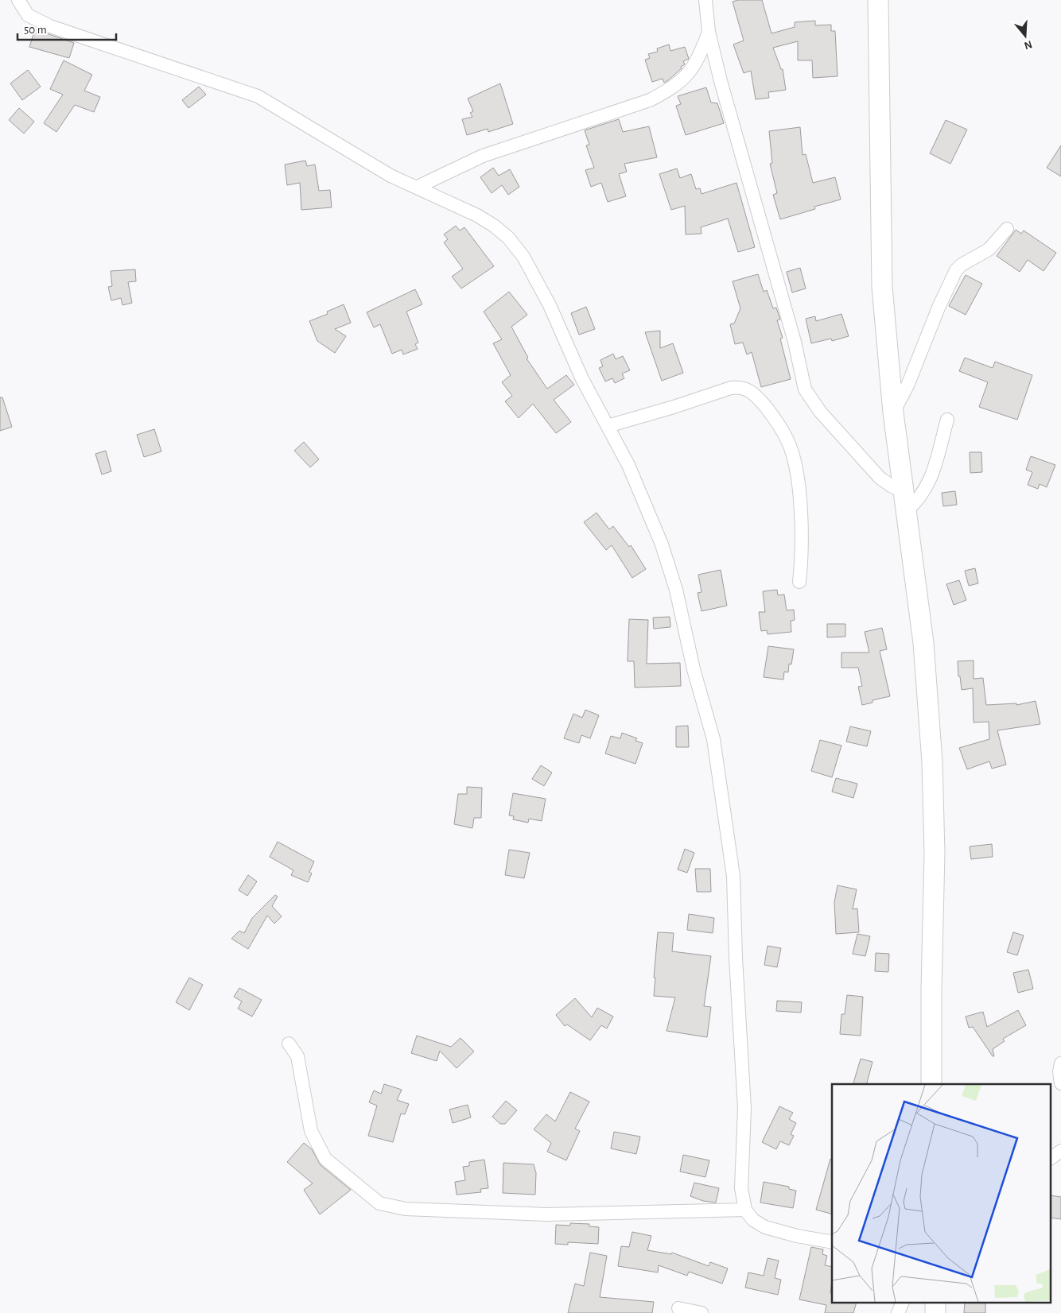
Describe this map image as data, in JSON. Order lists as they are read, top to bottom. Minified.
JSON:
{"scale_bar":"50 m","north":"bottom"}
